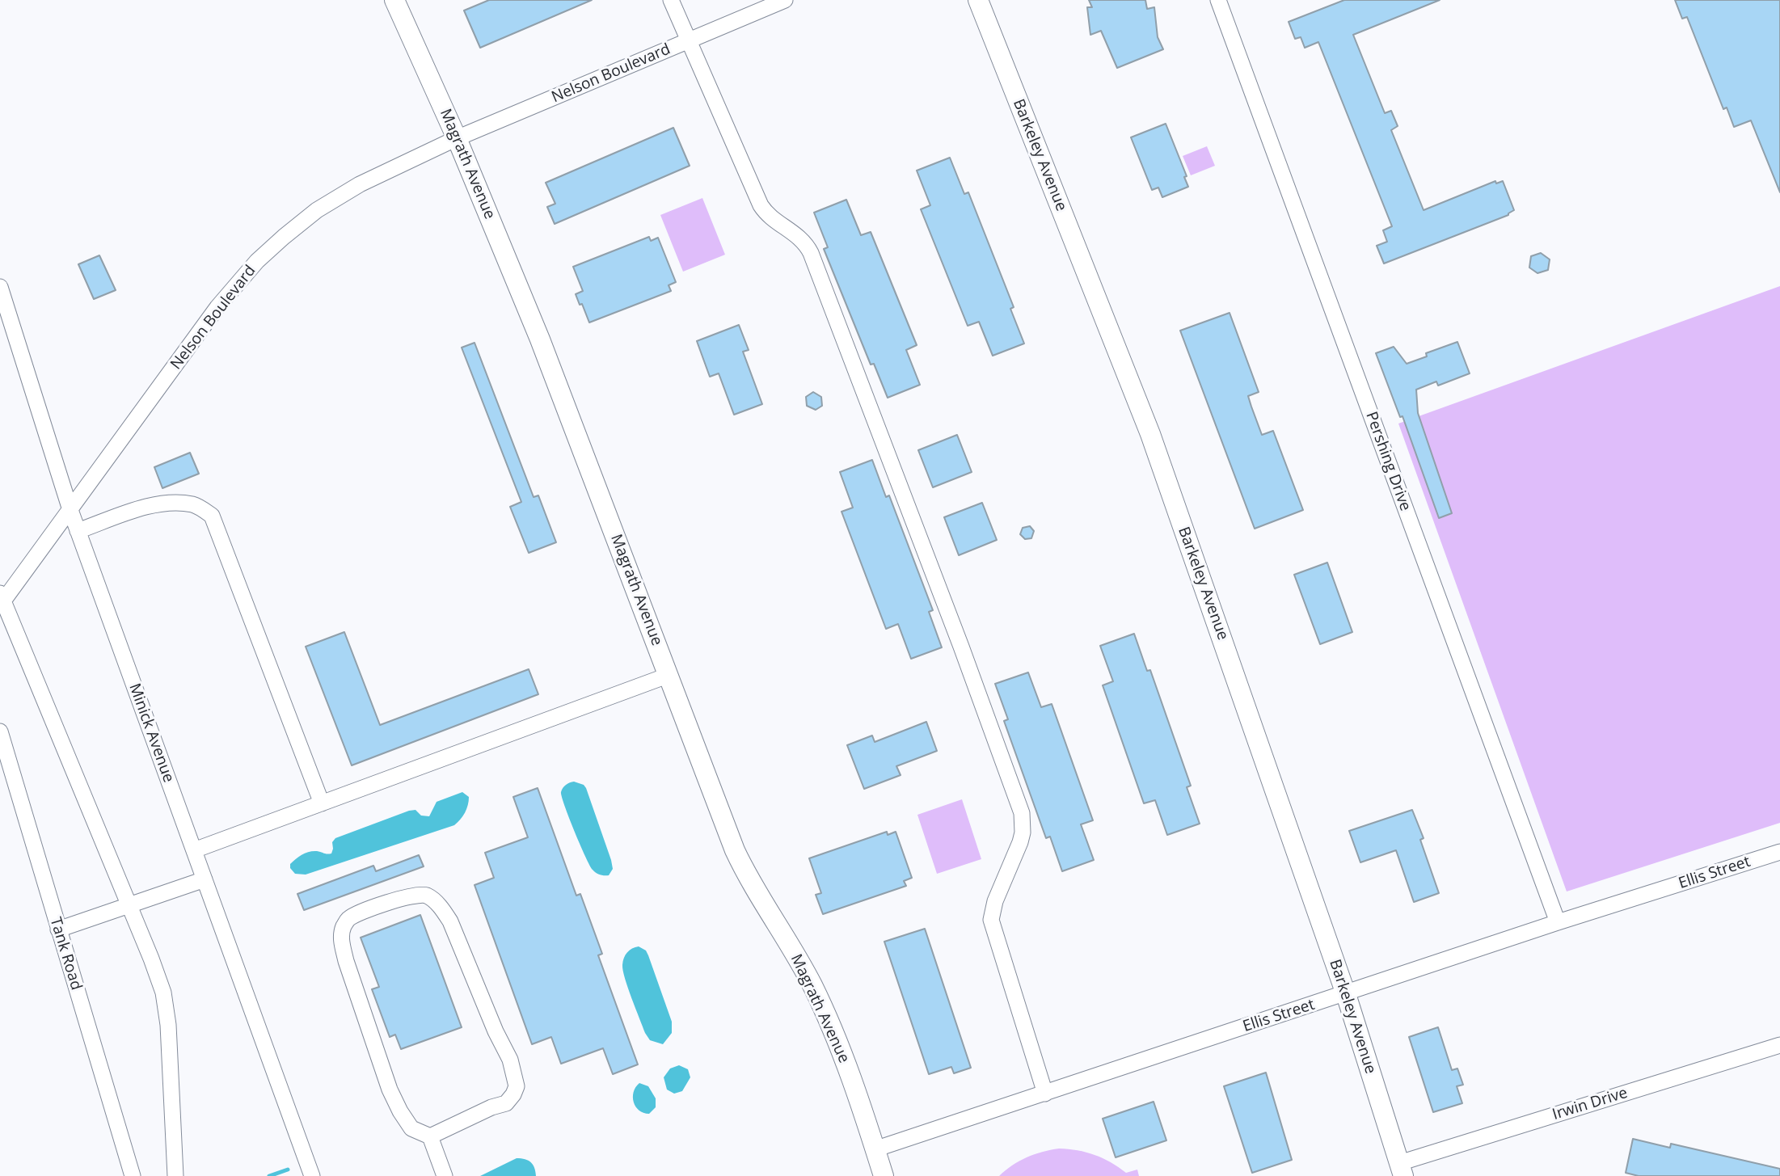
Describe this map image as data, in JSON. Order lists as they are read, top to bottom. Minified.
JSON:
{"streets":{"main road":["Barkeley Avenue","Magrath Avenue"],"street":["Nelson Boulevard","Pershing Drive","Minick Avenue","Ellis Street","Tank Road","Irwin Drive"]},"crossings":[["Nelson Boulevard","Magrath Avenue"],["Nelson Boulevard","Minick Avenue"],["Barkeley Avenue","Ellis Street"],["Barkeley Avenue","Irwin Drive"],["Magrath Avenue","Ellis Street"],["Pershing Drive","Ellis Street"]]}
